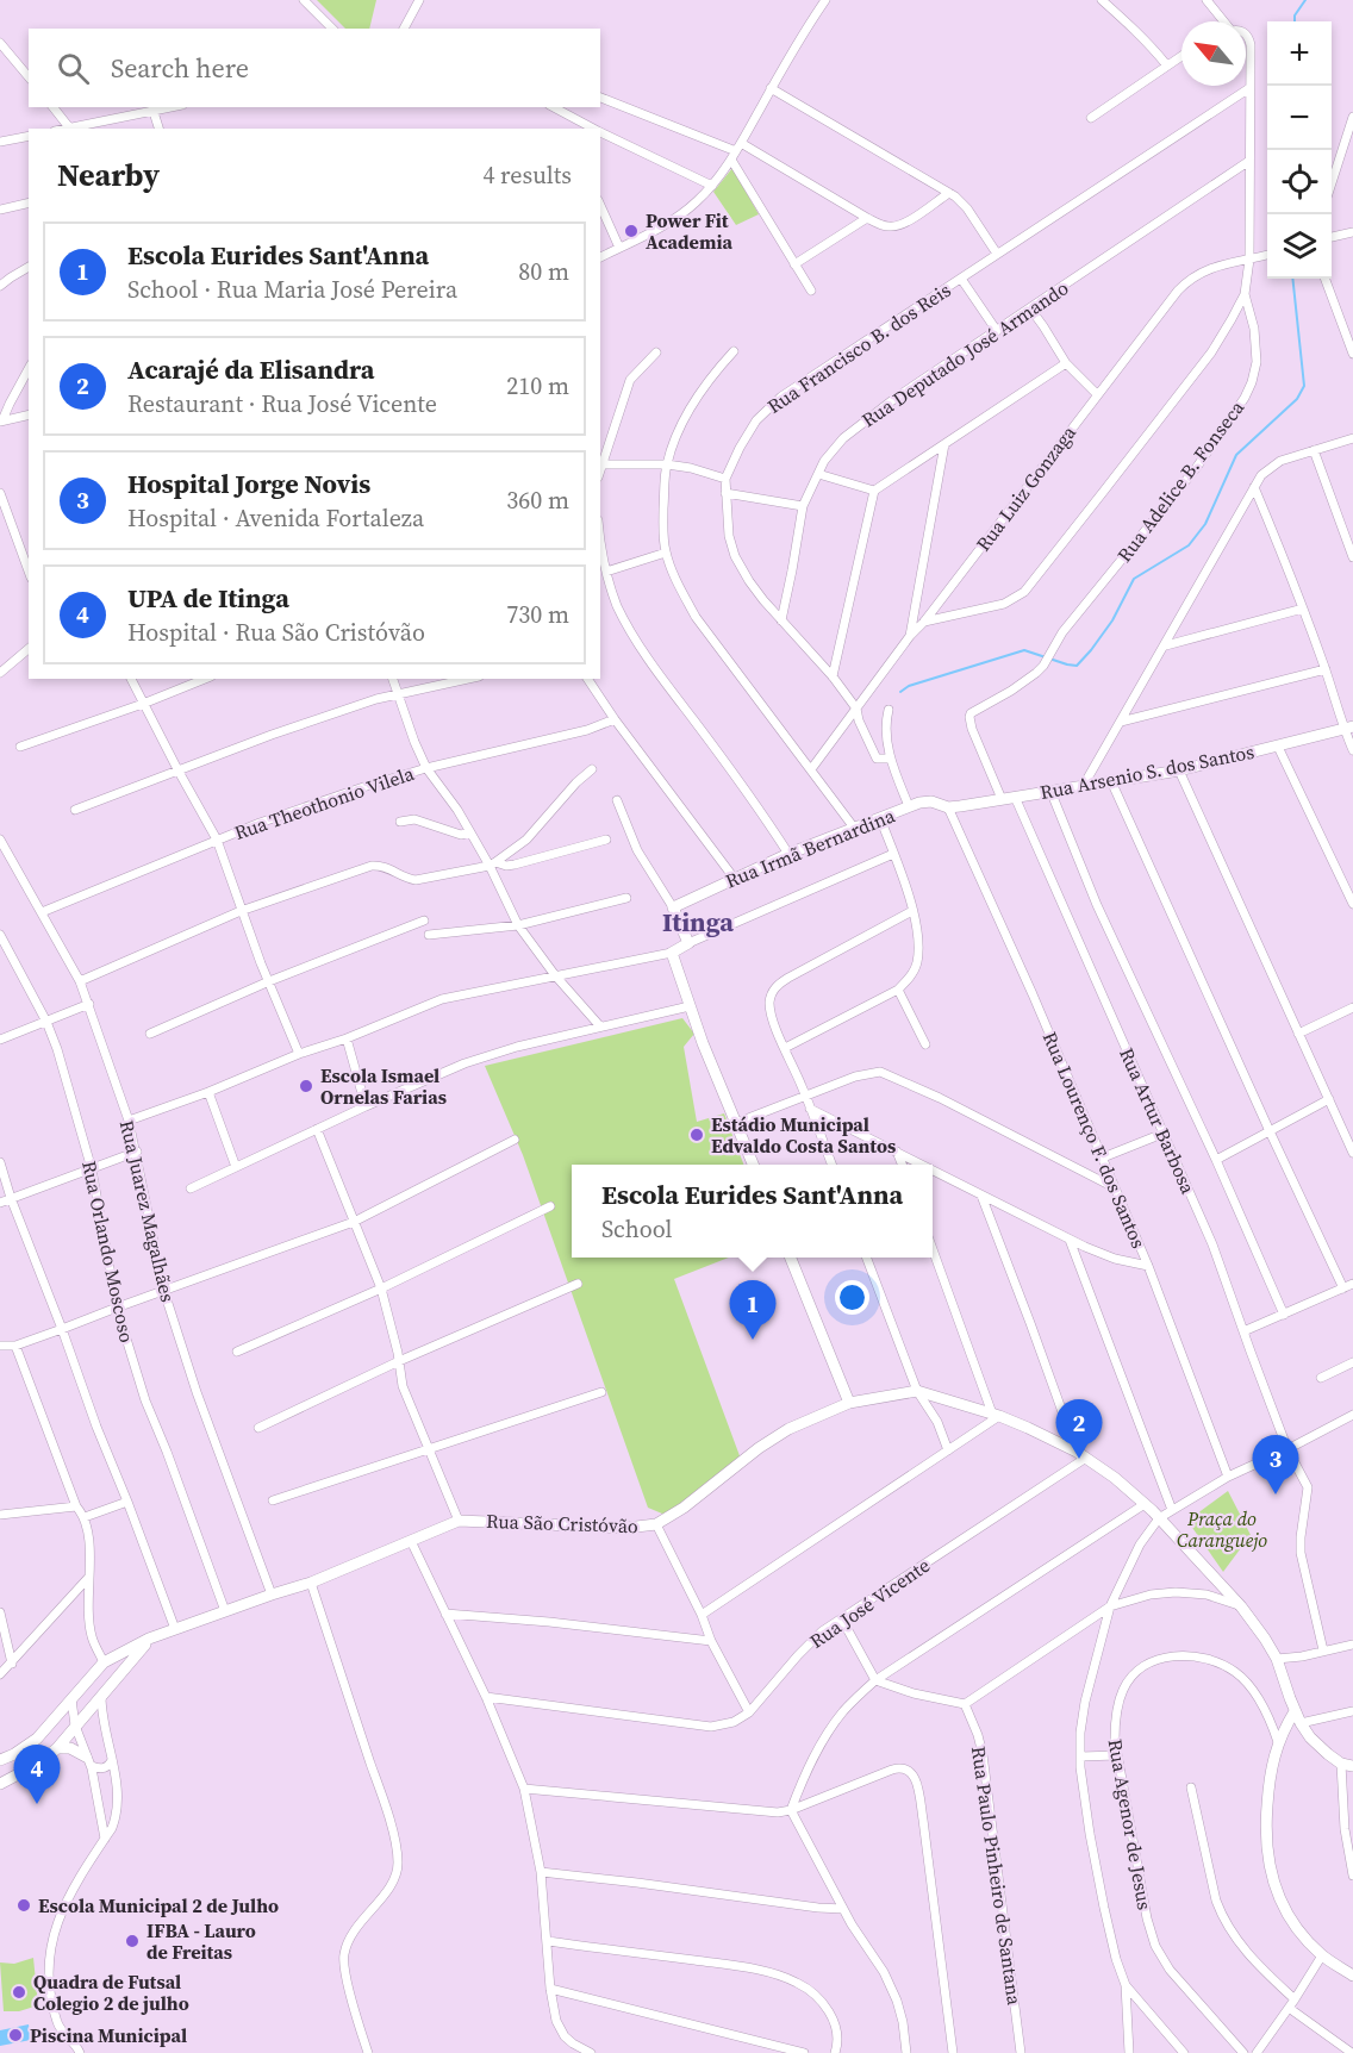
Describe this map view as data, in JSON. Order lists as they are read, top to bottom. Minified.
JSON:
{"streets":{"main road":["Rua Arsenio S. dos Santos","Rua Irmã Bernardina","Rua São Cristóvão"],"street":["Rua Francisco B. dos Reis","Rua Deputado José Armando","Rua Adelice B. Fonseca","Rua Luiz Gonzaga","Rua Theothonio Vilela","Rua Artur Barbosa","Rua Lourenço F. dos Santos","Rua Juarez Magalhães","Rua Orlando Moscoso","Rua José Vicente","Rua Agenor de Jesus","Rua Paulo Pinheiro de Santana"]},"crossings":[["Rua Francisco B. dos Reis","Rua Deputado José Armando"],["Rua Francisco B. dos Reis","Rua Adelice B. Fonseca"],["Rua Francisco B. dos Reis","Rua Luiz Gonzaga"],["Rua Deputado José Armando","Rua Adelice B. Fonseca"],["Rua Adelice B. Fonseca","Rua Luiz Gonzaga"],["Rua Adelice B. Fonseca","Rua Arsenio S. dos Santos"],["Rua Arsenio S. dos Santos","Rua Irmã Bernardina"],["Rua Arsenio S. dos Santos","Rua Artur Barbosa"],["Rua Arsenio S. dos Santos","Rua Lourenço F. dos Santos"],["Rua Theothonio Vilela","Rua Juarez Magalhães"],["Rua Irmã Bernardina","Rua Lourenço F. dos Santos"],["Rua Juarez Magalhães","Rua São Cristóvão"],["Rua Orlando Moscoso","Rua São Cristóvão"],["Rua São Cristóvão","Rua José Vicente"]],"districts":["Itinga"],"parks":["Praça do Caranguejo"],"places":["Power Fit Academia","Escola Ismael Ornelas Farias","Estádio Municipal Edvaldo Costa Santos","Escola Municipal 2 de Julho","IFBA - Lauro de Freitas","Quadra de Futsal Colegio 2 de julho","Piscina Municipal"],"north":"top left","page":{"map_buttons":["+","−"],"search":"Search here","heading":["Nearby","4 results"],"list":[{"mark":"1","name":"Escola Eurides Sant'Anna","note":"School · Rua Maria José Pereira","value":"80 m"},{"mark":"2","name":"Acarajé da Elisandra","note":"Restaurant · Rua José Vicente","value":"210 m"},{"mark":"3","name":"Hospital Jorge Novis","note":"Hospital · Avenida Fortaleza","value":"360 m"},{"mark":"4","name":"UPA de Itinga","note":"Hospital · Rua São Cristóvão","value":"730 m"}],"popup":["Escola Eurides Sant'Anna","School"],"pins":["1","2","3","4"]}}
